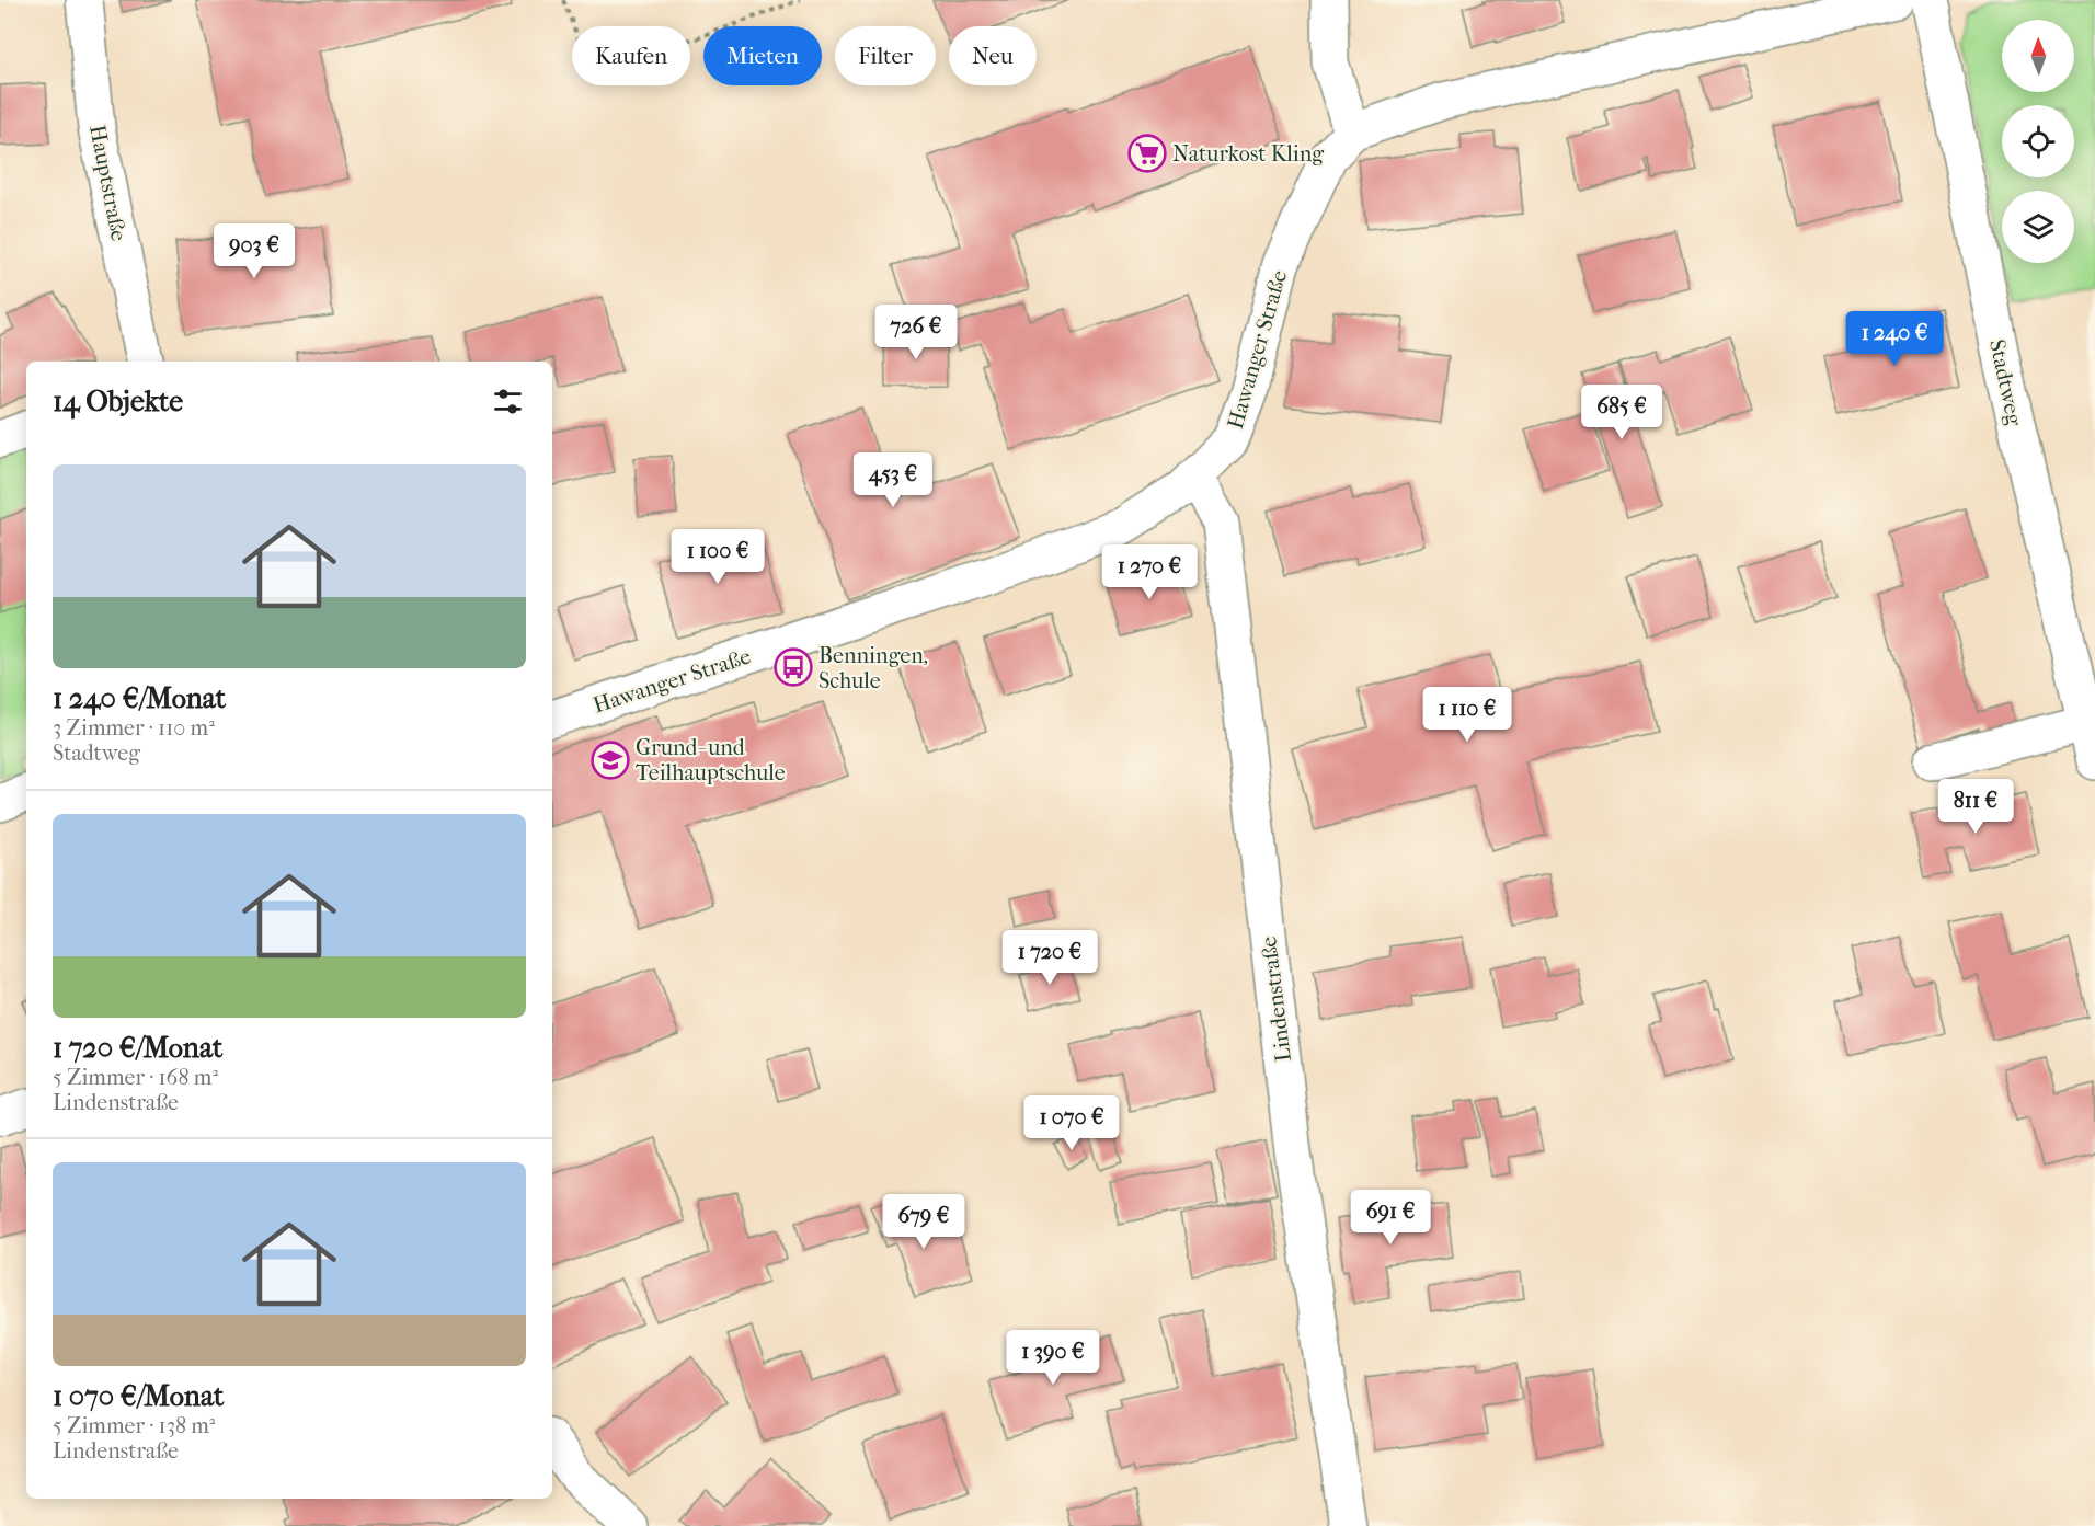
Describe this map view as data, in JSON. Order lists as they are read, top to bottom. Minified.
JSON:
{"streets":{"street":["Hauptstraße","Hawanger Straße","Stadtweg","Lindenstraße"]},"crossings":[["Hawanger Straße","Lindenstraße"]],"places":{"supermarket":["Naturkost Kling"],"bus stop":["Benningen, Schule"],"school or university":["Grund- und Teilhauptschule"]},"north":"top","page":{"chip":["Kaufen","Mieten","Filter","Neu"],"price":["903 €","726 €","1 240 €","685 €","453 €","1 100 €","1 270 €","1 110 €","811 €","1 720 €","1 070 €","691 €","679 €","1 390 €"],"heading":"14 Objekte","list":[{"name":"1 240 €/Monat","note":"3 Zimmer · 110 m² · Stadtweg"},{"name":"1 720 €/Monat","note":"5 Zimmer · 168 m² · Lindenstraße"},{"name":"1 070 €/Monat","note":"5 Zimmer · 138 m² · Lindenstraße"}]}}
